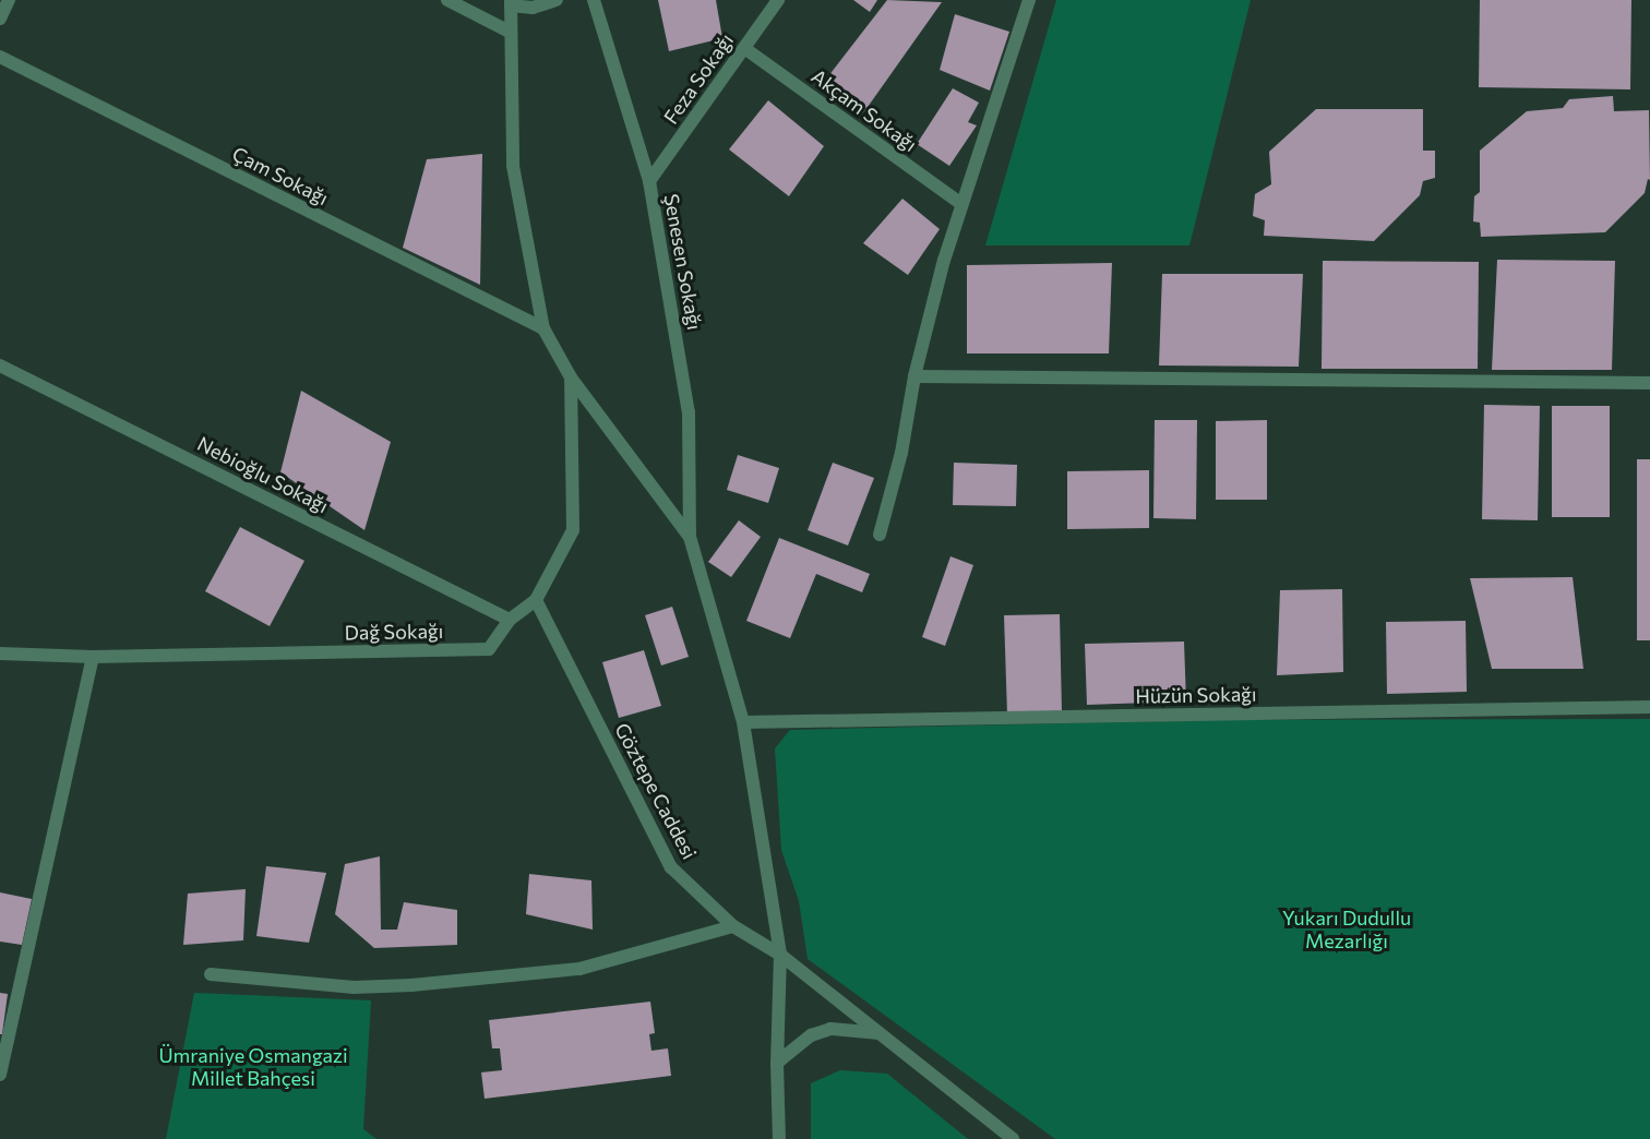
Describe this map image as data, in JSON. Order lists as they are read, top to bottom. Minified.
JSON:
{"streets":{"street":["Feza Sokağı","Akçam Sokağı","Çam Sokağı","Şenesen Sokağı","Nebioğlu Sokağı","Dağ Sokağı","Hüzün Sokağı","Göztepe Caddesi"]},"crossings":[["Feza Sokağı","Akçam Sokağı"],["Feza Sokağı","Şenesen Sokağı"],["Nebioğlu Sokağı","Dağ Sokağı"],["Dağ Sokağı","Göztepe Caddesi"]],"parks":["Yukarı Dudullu Mezarlığı","Ümraniye Osmangazi Millet Bahçesi"]}
